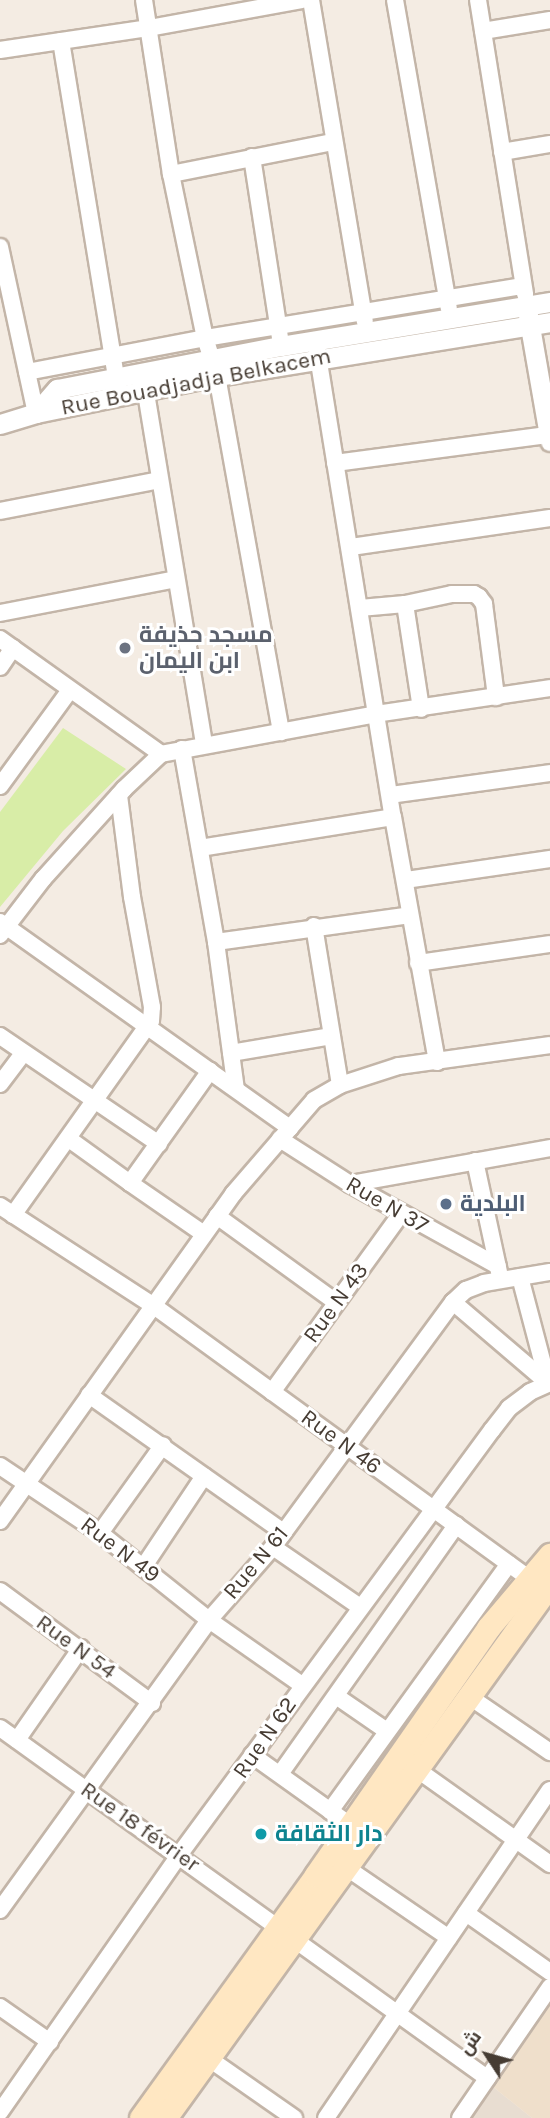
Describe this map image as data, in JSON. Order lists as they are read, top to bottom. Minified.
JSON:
{"streets":{"street":["Rue Bouadjadja Belkacem","Rue N 37","Rue N 43","Rue N 46","Rue N 49","Rue N 61","Rue N 54","Rue N 62","Rue 18 février"]},"crossings":[["Rue N 37","Rue N 43"],["Rue N 37","Rue N 61"],["Rue N 43","Rue N 46"],["Rue N 46","Rue N 61"],["Rue N 46","Rue N 62"],["Rue N 49","Rue N 61"],["Rue N 49","Rue N 62"],["Rue N 61","Rue N 54"],["Rue N 61","Rue 18 février"],["Rue N 62","Rue 18 février"]],"places":["مسجد حذيفة ابن اليمان","البلدية","دار الثقافة"],"north":"top left"}
